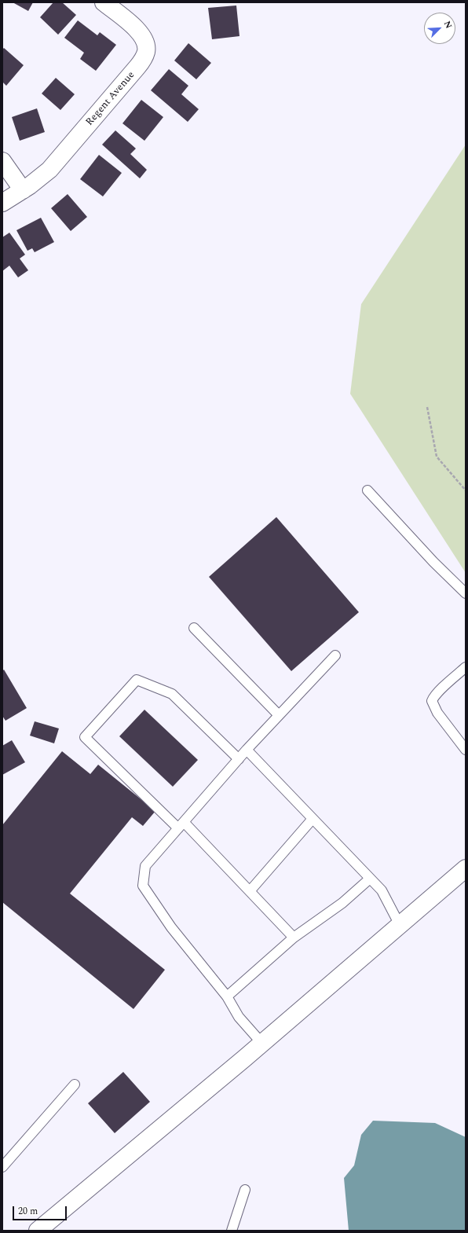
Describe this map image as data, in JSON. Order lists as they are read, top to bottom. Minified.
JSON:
{"streets":{"street":["Regent Avenue"]},"scale_bar":"20 m","north":"top right"}
